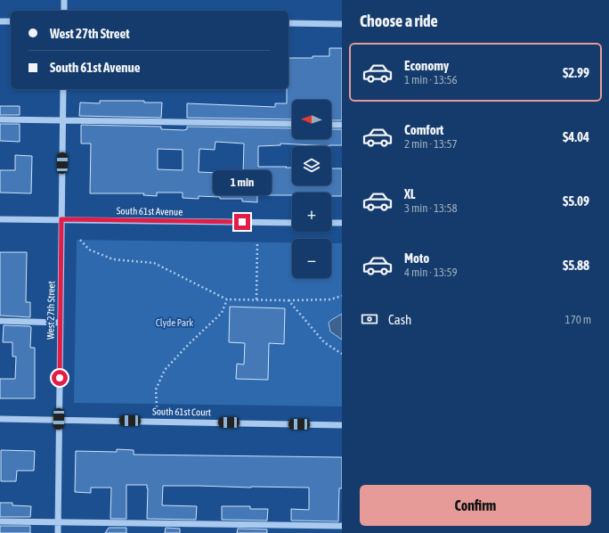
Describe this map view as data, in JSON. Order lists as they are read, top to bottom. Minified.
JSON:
{"streets":{"street":["South 61st Avenue","West 27th Street","South 61st Court"]},"crossings":[["South 61st Avenue","West 27th Street"],["West 27th Street","South 61st Court"]],"parks":["Clyde Park"],"north":"left","page":{"heading":"Choose a ride","banner":["West 27th Street","South 61st Avenue"],"list":[{"name":"Economy","note":"1 min · 13:56","value":"$2.99"},{"name":"Comfort","note":"2 min · 13:57","value":"$4.04"},{"name":"XL","note":"3 min · 13:58","value":"$5.09"},{"name":"Moto","note":"4 min · 13:59","value":"$5.88"}],"map_buttons":["+","−"],"bubble":"1 min","pay":["Cash","170 m"],"buttons":"Confirm"}}
